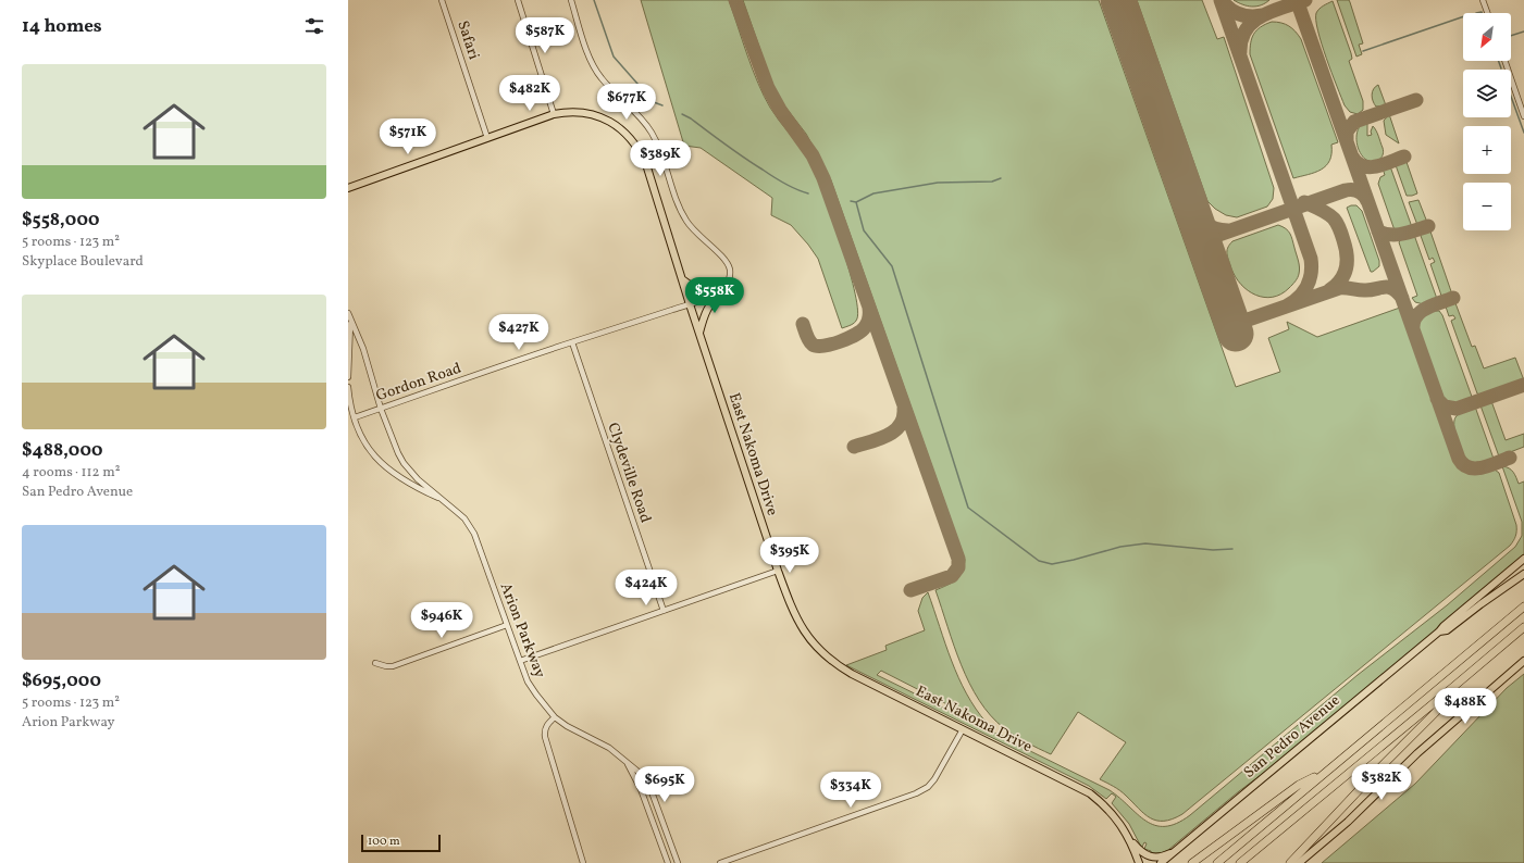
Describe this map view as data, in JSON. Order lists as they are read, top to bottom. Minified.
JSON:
{"streets":{"main road":["East Nakoma Drive","San Pedro Avenue"],"street":["Safari","Gordon Road","Clydeville Road","Arion Parkway"]},"crossings":[["Safari","East Nakoma Drive"],["Gordon Road","East Nakoma Drive"],["Gordon Road","Clydeville Road"],["Gordon Road","Arion Parkway"]],"scale_bar":"100 m","north":"bottom left","page":{"heading":"14 homes","map_buttons":["+","−"],"price":["$587K","$482K","$677K","$571K","$389K","$558K","$427K","$395K","$424K","$946K","$488K","$382K","$695K","$334K"],"list":[{"name":"$558,000","note":"5 rooms · 123 m² · Skyplace Boulevard"},{"name":"$488,000","note":"4 rooms · 112 m² · San Pedro Avenue"},{"name":"$695,000","note":"5 rooms · 123 m² · Arion Parkway"}],"scale":"100 m"}}
